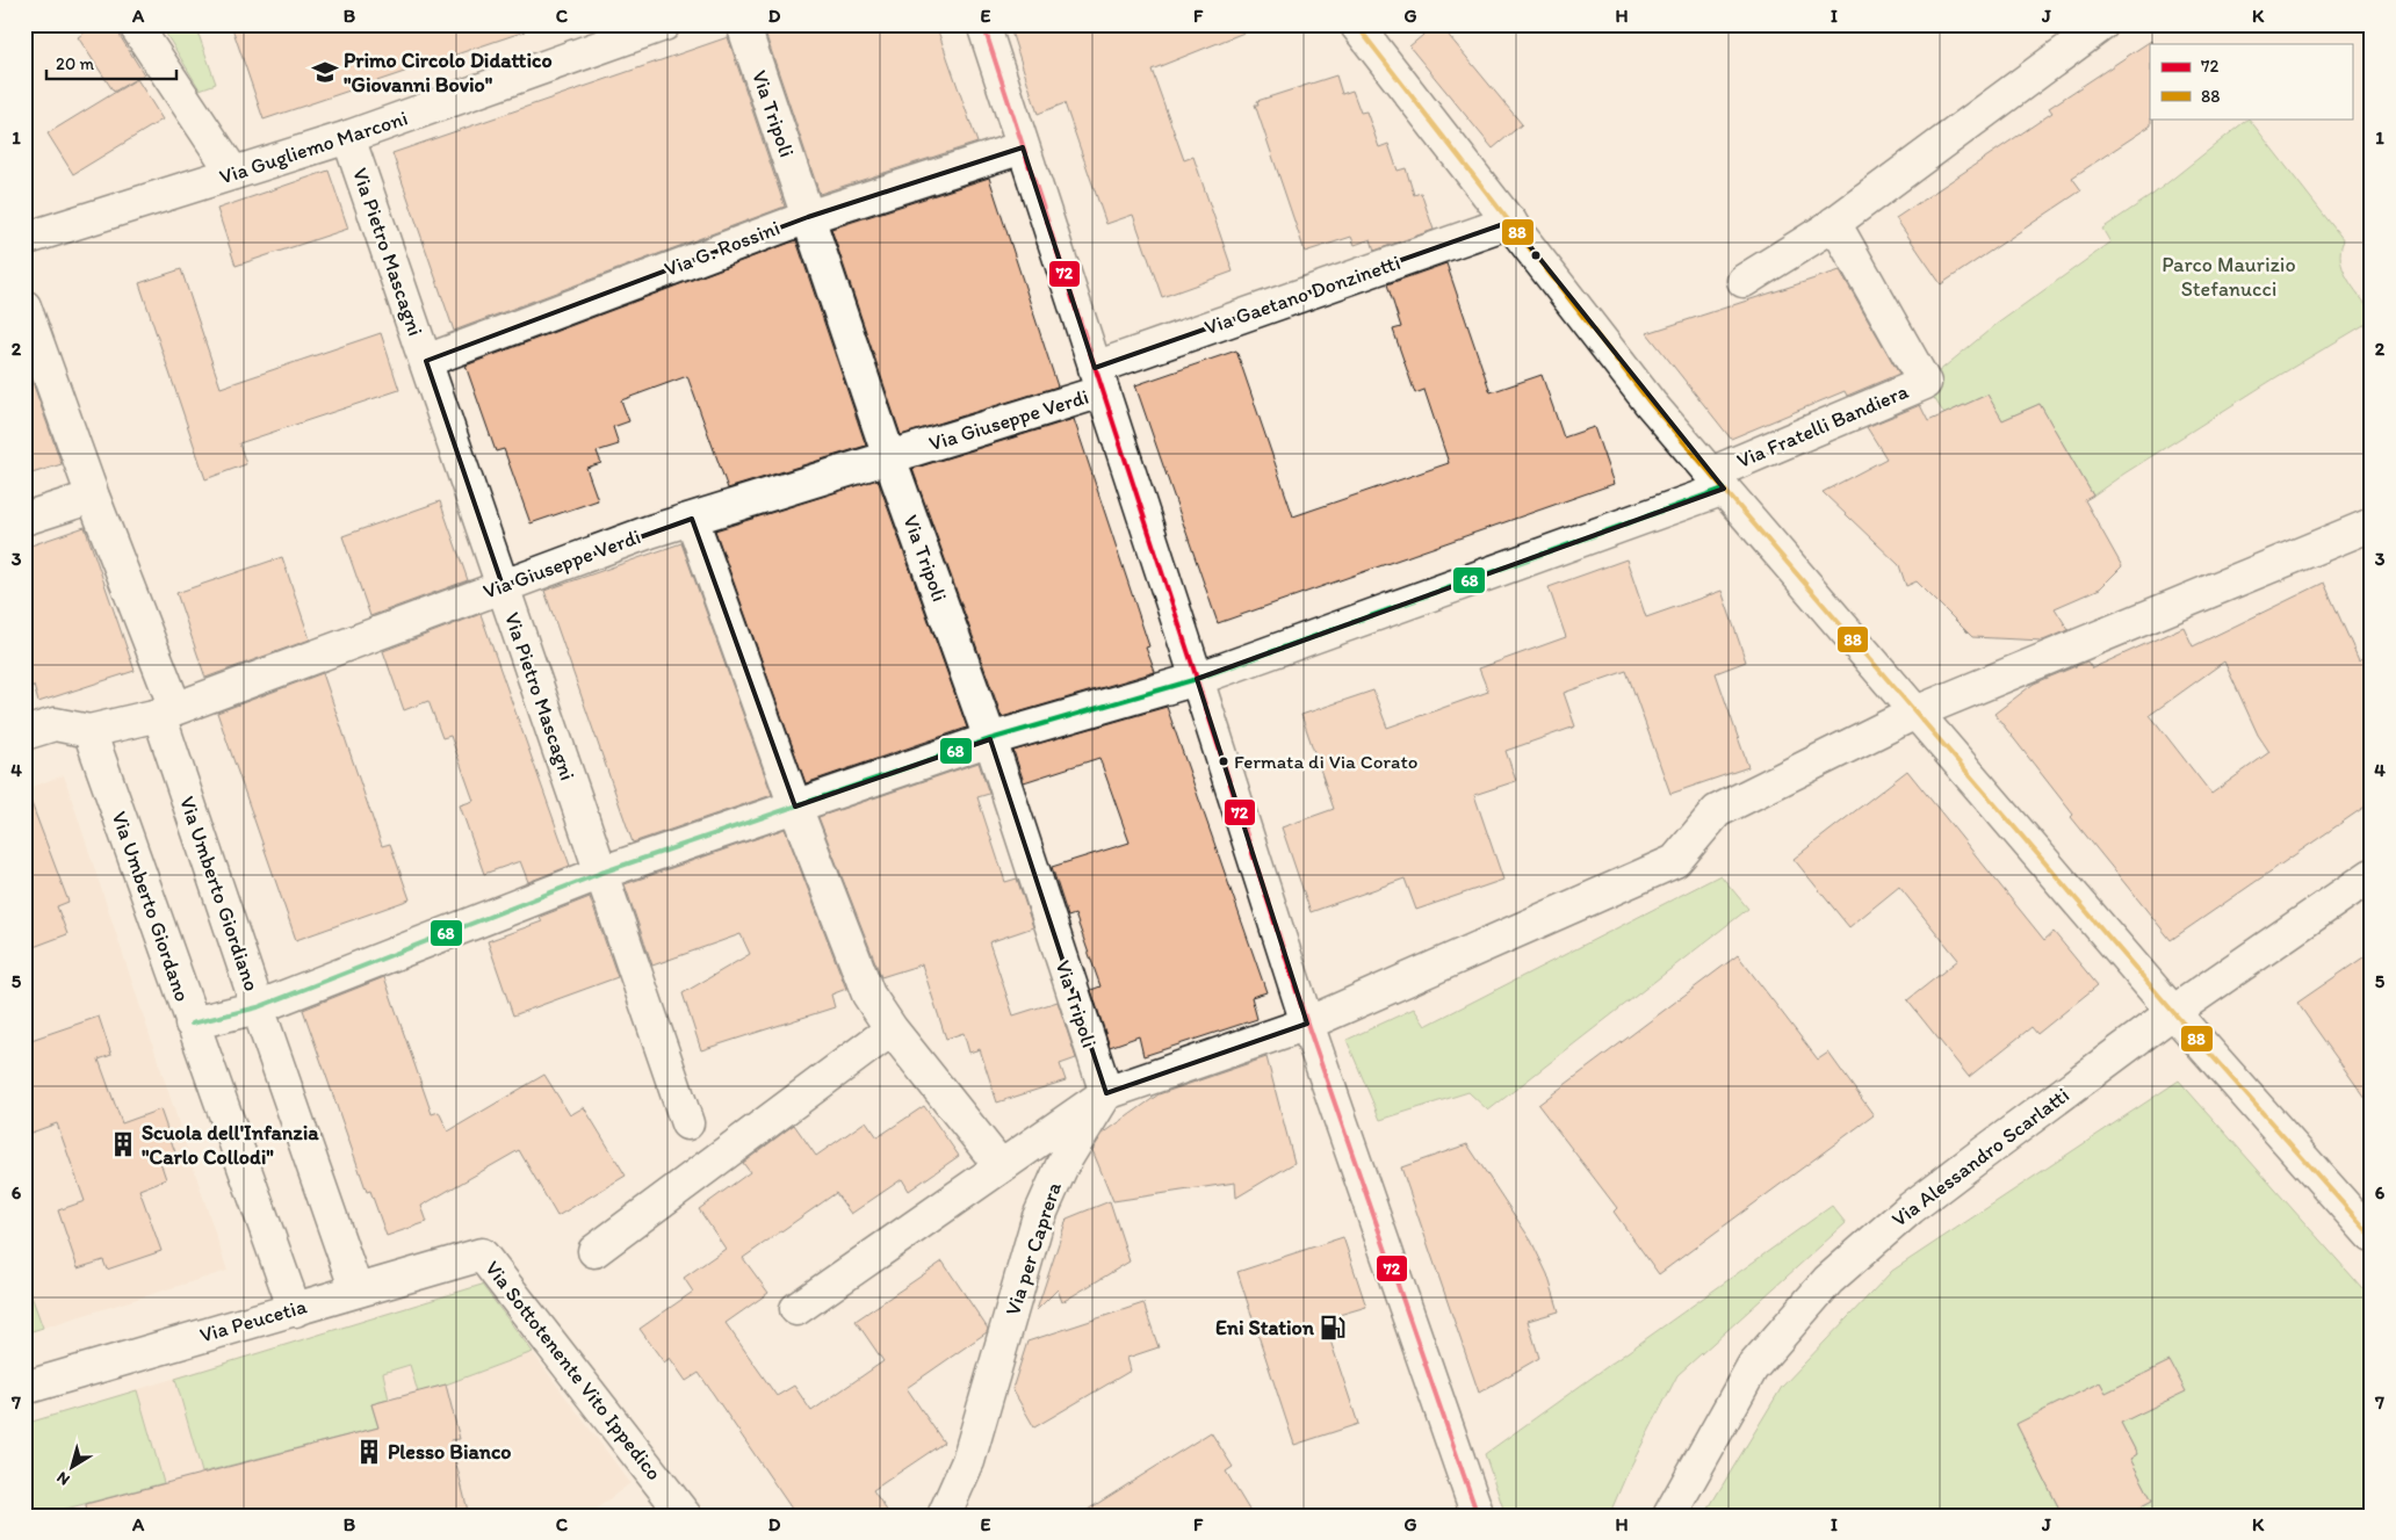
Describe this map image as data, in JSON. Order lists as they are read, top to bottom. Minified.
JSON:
{"streets":{"street":["Via Tripoli","Via Gugliemo Marconi","Via G. Rossini","Via Pietro Mascagni","Via Gaetano Donzinetti","Via Giuseppe Verdi","Via Fratelli Bandiera","Via Umberto Giordiano","Via Umberto Giordano","Via Alessandro Scarlatti","Via per Caprera","Via Peucetia","Via Sottotenente Vito Ippedico"]},"crossings":[["Via Tripoli","Via G. Rossini"],["Via Tripoli","Via Giuseppe Verdi"],["Via Tripoli","Via per Caprera"],["Via Gugliemo Marconi","Via Pietro Mascagni"],["Via G. Rossini","Via Pietro Mascagni"],["Via Pietro Mascagni","Via Giuseppe Verdi"],["Via Gaetano Donzinetti","Via Giuseppe Verdi"],["Via Giuseppe Verdi","Via Umberto Giordiano"],["Via Giuseppe Verdi","Via Umberto Giordano"],["Via Umberto Giordiano","Via Umberto Giordano"],["Via Umberto Giordano","Via Peucetia"],["Via Peucetia","Via Sottotenente Vito Ippedico"]],"parks":["Parco Maurizio Stefanucci"],"places":{"school or university":["Primo Circolo Didattico \"Giovanni Bovio\""],"other":["Fermata di Via Corato"],"building":["Scuola dell'Infanzia \"Carlo Collodi\"","Plesso Bianco"],"fuel station":["Eni Station"]},"lines":["transit line 72","transit line 88","transit line 68"],"legend":["72","88"],"scale_bar":"20 m","north":"bottom left","grid":{"columns":["A","B","C","D","E","F","G","H","I","J","K"],"rows":["1","2","3","4","5","6","7"]}}
